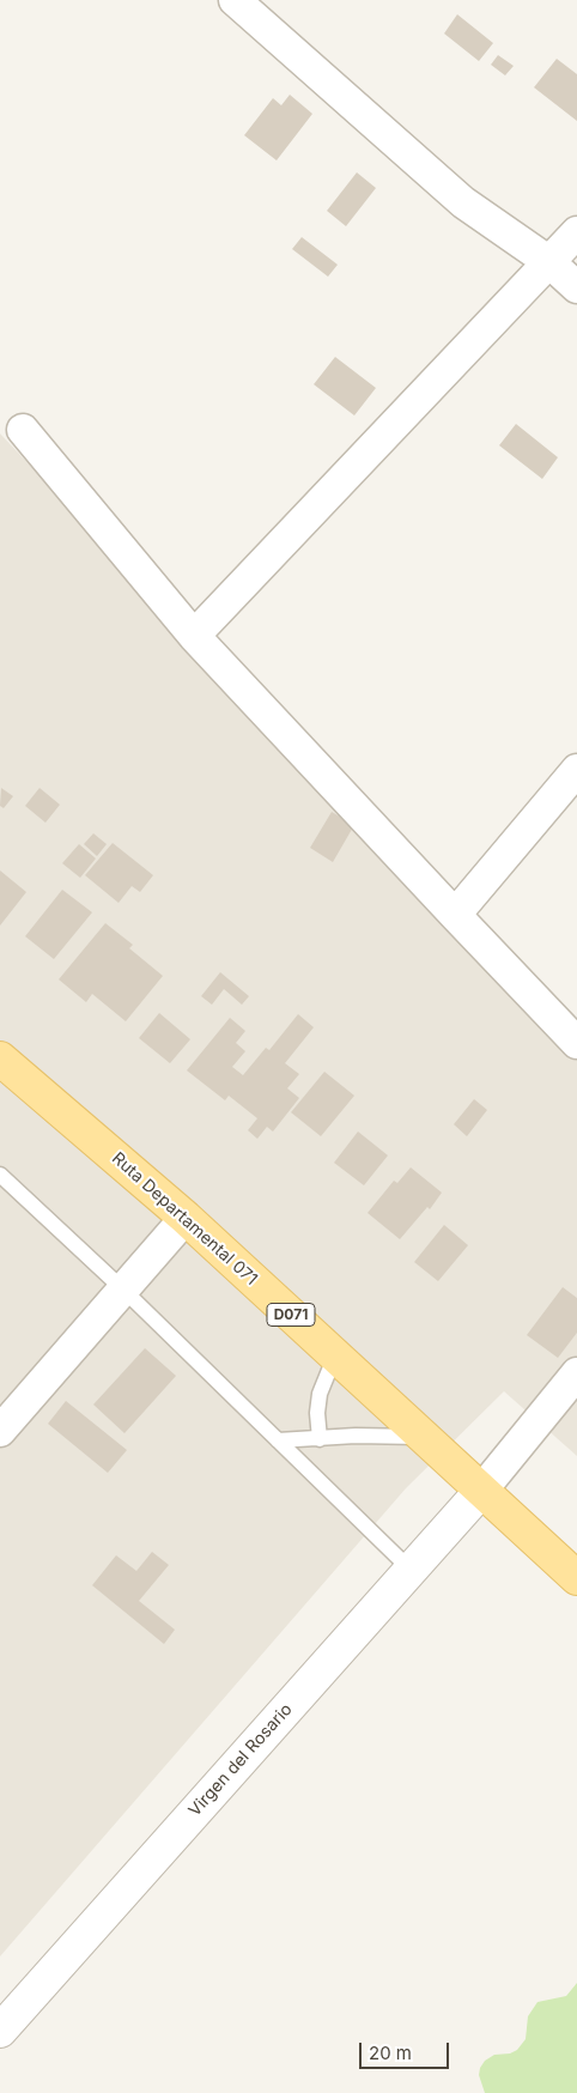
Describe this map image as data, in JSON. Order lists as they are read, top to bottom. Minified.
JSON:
{"streets":{"main road":["Ruta Departamental 071","D071"],"street":["Virgen del Rosario"]},"crossings":[["Ruta Departamental 071","Virgen del Rosario"]],"scale_bar":"20 m"}
